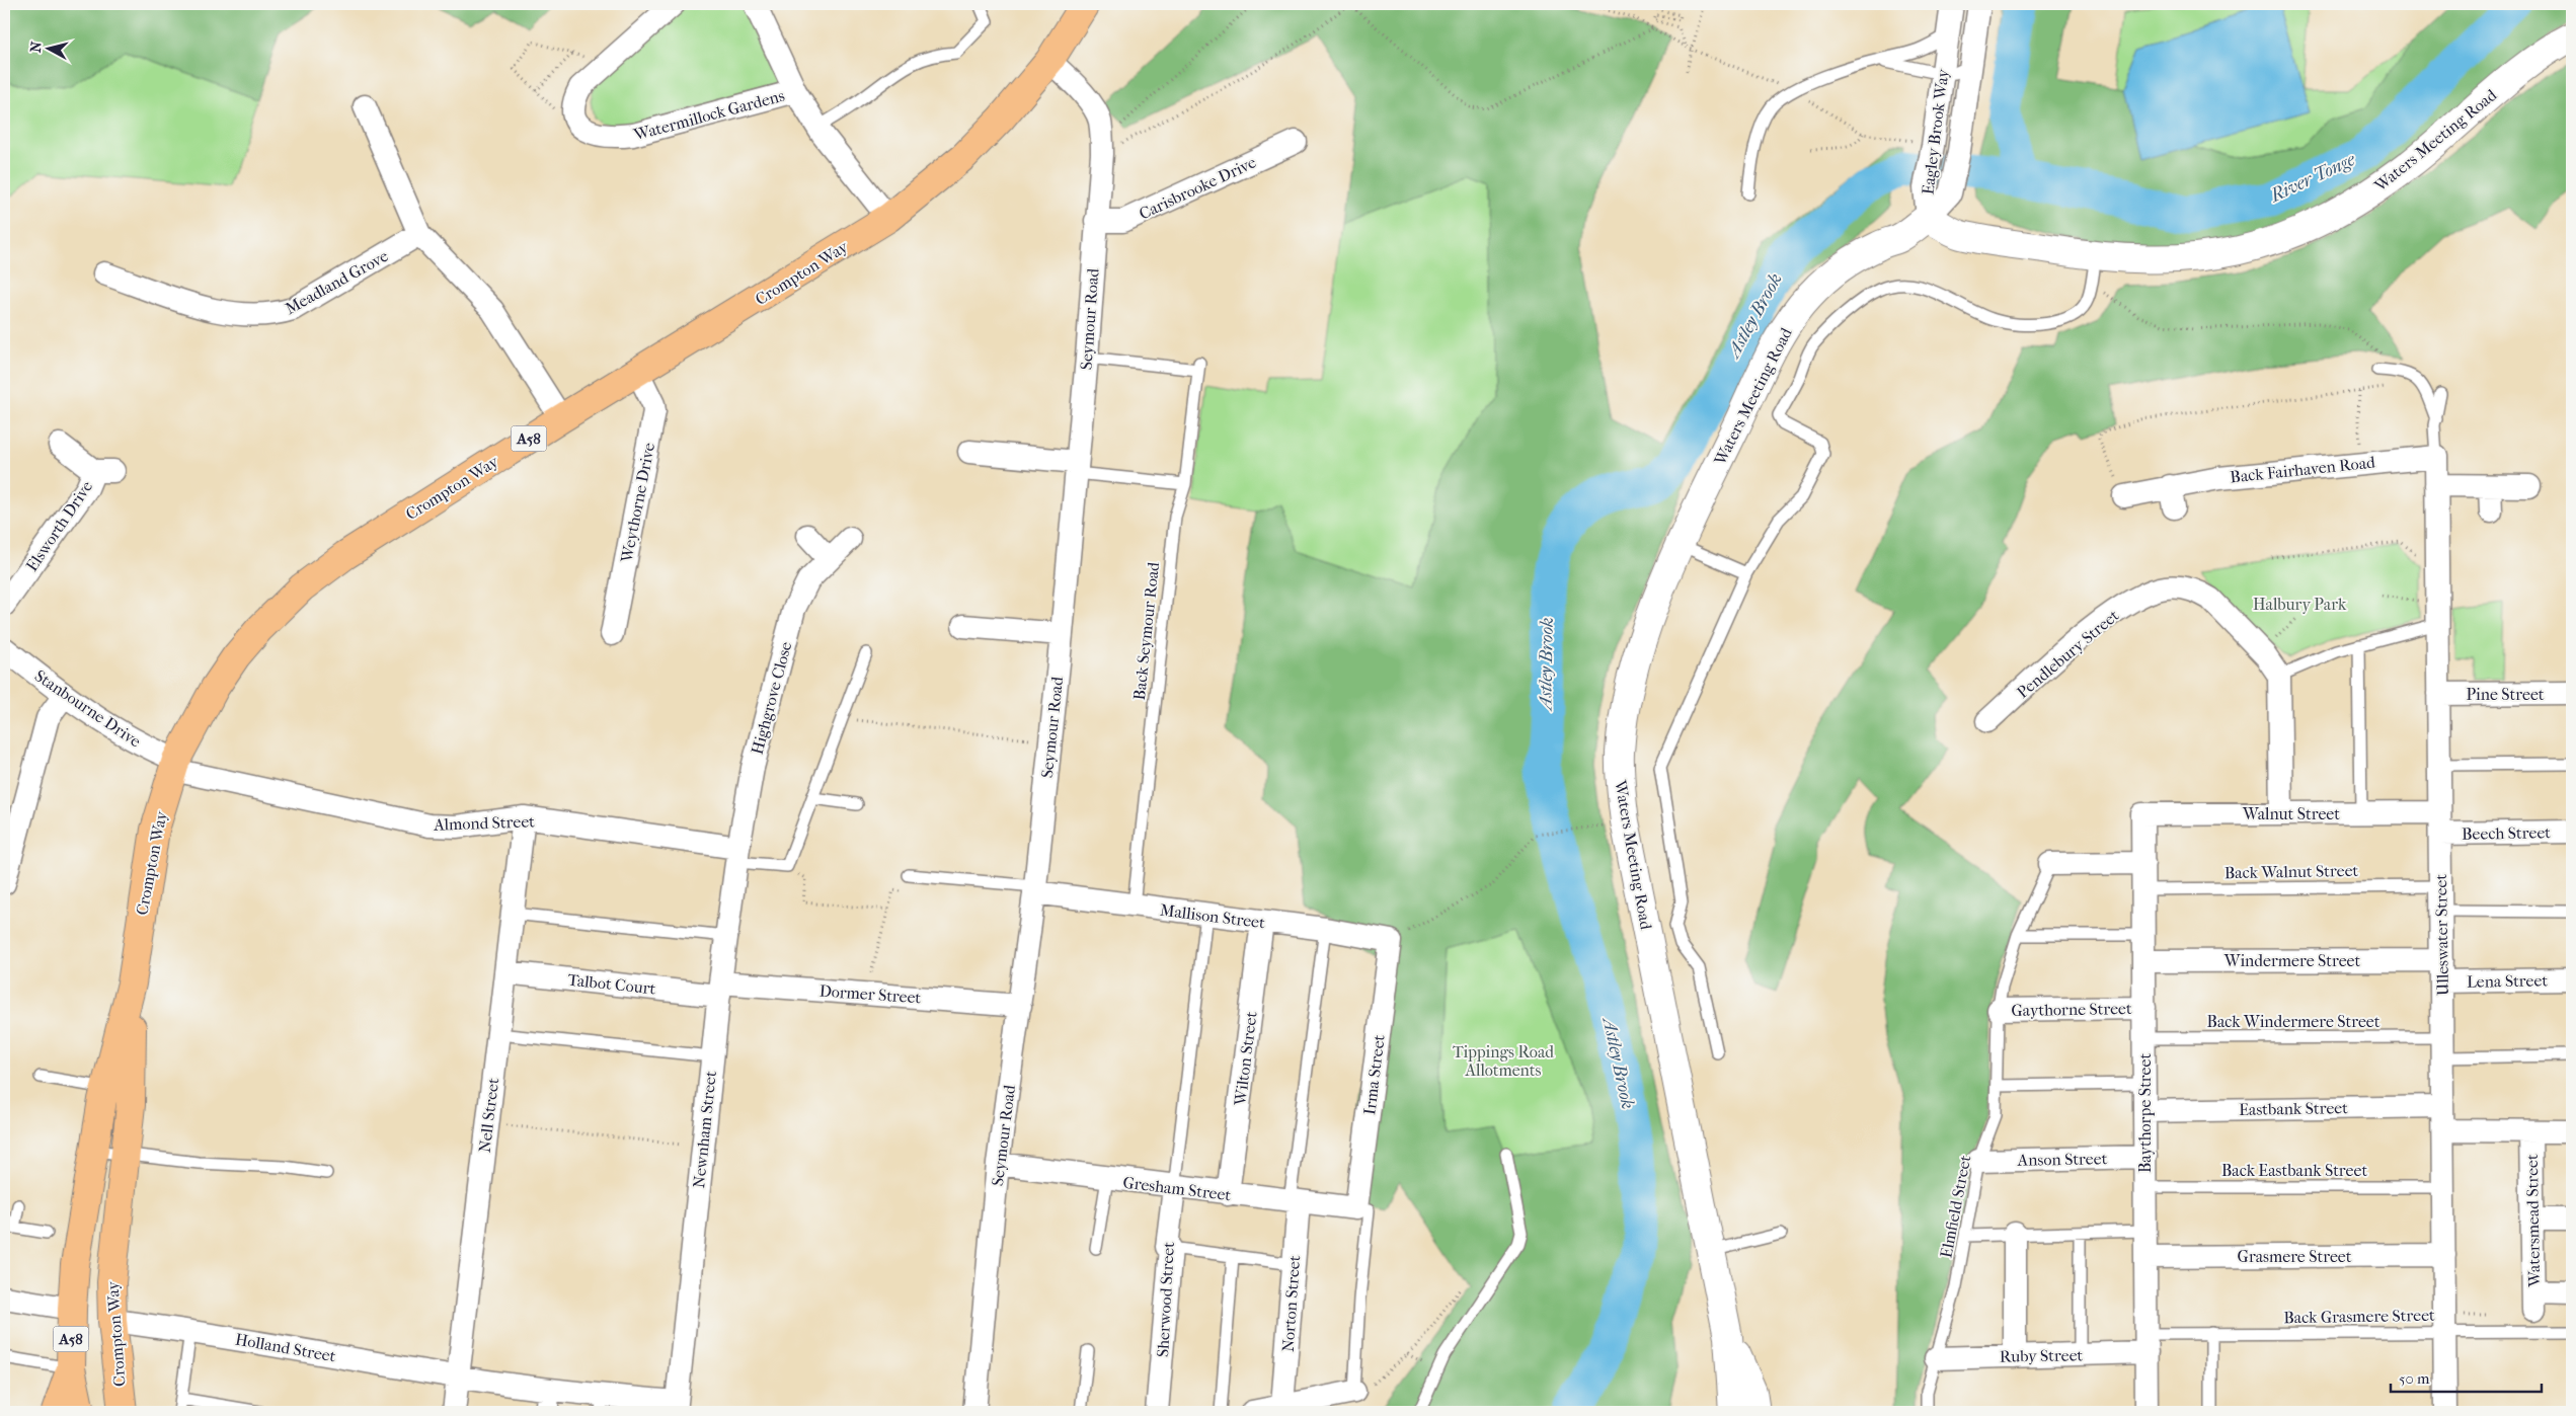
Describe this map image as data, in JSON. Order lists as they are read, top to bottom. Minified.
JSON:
{"streets":{"highway":["Crompton Way","A58"],"street":["Watermillock Gardens","Eagley Brook Way","Waters Meeting Road","Carisbrooke Drive","Meadland Grove","Seymour Road","Back Fairhaven Road","Weythorne Drive","Elsworth Drive","Pendlebury Street","Pine Street","Highgrove Close","Stanbourne Drive","Walnut Street","Almond Street","Beech Street","Mallison Street","Ulleswater Street","Windermere Street","Lena Street","Talbot Court","Dormer Street","Gaythorne Street","Wilton Street","Irma Street","Eastbank Street","Baythorpe Street","Nell Street","Newnham Street","Anson Street","Gresham Street","Watersmead Street","Grasmere Street","Sherwood Street","Norton Street","Holland Street","Ruby Street"],"lane":["Back Seymour Road","Back Walnut Street","Back Windermere Street","Back Eastbank Street","Elmfield Street","Back Grasmere Street"]},"crossings":[["Watermillock Gardens","Crompton Way"],["Eagley Brook Way","Waters Meeting Road"],["Carisbrooke Drive","Seymour Road"],["Crompton Way","Seymour Road"],["Crompton Way","Weythorne Drive"],["Crompton Way","Stanbourne Drive"],["Crompton Way","Almond Street"],["Crompton Way","Holland Street"],["Seymour Road","Back Seymour Road"],["Seymour Road","Mallison Street"],["Seymour Road","Dormer Street"],["Seymour Road","Gresham Street"],["Back Fairhaven Road","Ulleswater Street"],["Back Seymour Road","Mallison Street"],["Pine Street","Ulleswater Street"],["Highgrove Close","Almond Street"],["Highgrove Close","Newnham Street"],["Stanbourne Drive","Almond Street"],["Walnut Street","Beech Street"],["Walnut Street","Ulleswater Street"],["Walnut Street","Baythorpe Street"],["Almond Street","Nell Street"],["Almond Street","Newnham Street"],["Beech Street","Ulleswater Street"],["Back Walnut Street","Ulleswater Street"],["Back Walnut Street","Baythorpe Street"],["Mallison Street","Wilton Street"],["Mallison Street","Irma Street"],["Ulleswater Street","Windermere Street"],["Ulleswater Street","Lena Street"],["Ulleswater Street","Back Windermere Street"],["Ulleswater Street","Eastbank Street"],["Ulleswater Street","Back Eastbank Street"],["Ulleswater Street","Grasmere Street"],["Ulleswater Street","Back Grasmere Street"],["Windermere Street","Lena Street"],["Windermere Street","Baythorpe Street"],["Talbot Court","Dormer Street"],["Talbot Court","Nell Street"],["Talbot Court","Newnham Street"],["Dormer Street","Newnham Street"],["Gaythorne Street","Baythorpe Street"],["Gaythorne Street","Elmfield Street"],["Back Windermere Street","Baythorpe Street"],["Wilton Street","Gresham Street"],["Irma Street","Gresham Street"],["Eastbank Street","Baythorpe Street"],["Baythorpe Street","Anson Street"],["Baythorpe Street","Back Eastbank Street"],["Baythorpe Street","Grasmere Street"],["Baythorpe Street","Back Grasmere Street"],["Baythorpe Street","Ruby Street"],["Nell Street","Holland Street"],["Newnham Street","Holland Street"],["Anson Street","Elmfield Street"],["Gresham Street","Sherwood Street"],["Gresham Street","Norton Street"],["Elmfield Street","Ruby Street"],["Back Grasmere Street","Ruby Street"]],"water":["River Tonge","Astley Brook"],"parks":["Halbury Park","Tippings Road Allotments"],"scale_bar":"50 m","north":"left"}
